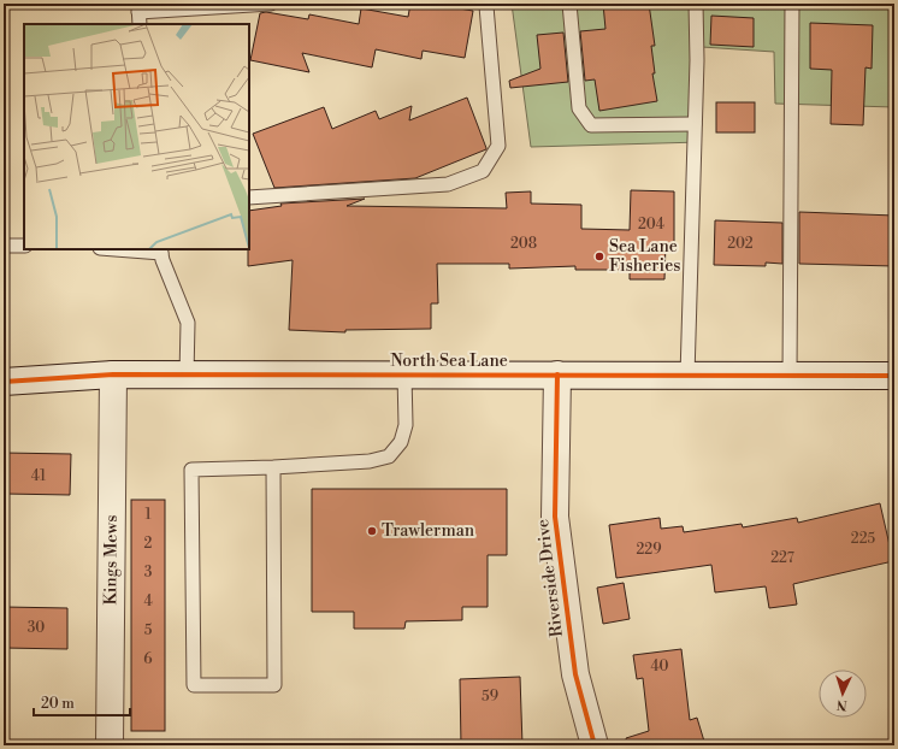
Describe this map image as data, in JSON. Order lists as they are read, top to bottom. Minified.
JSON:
{"streets":{"street":["North Sea Lane","Kings Mews","Riverside Drive"]},"crossings":[["North Sea Lane","Kings Mews"],["North Sea Lane","Riverside Drive"]],"places":["Sea Lane Fisheries","Trawlerman"],"house_numbers":["204","208","202","41","1","225","2","229","227","3","4","30","5","6","40","59"],"scale_bar":"20 m","north":"bottom"}
